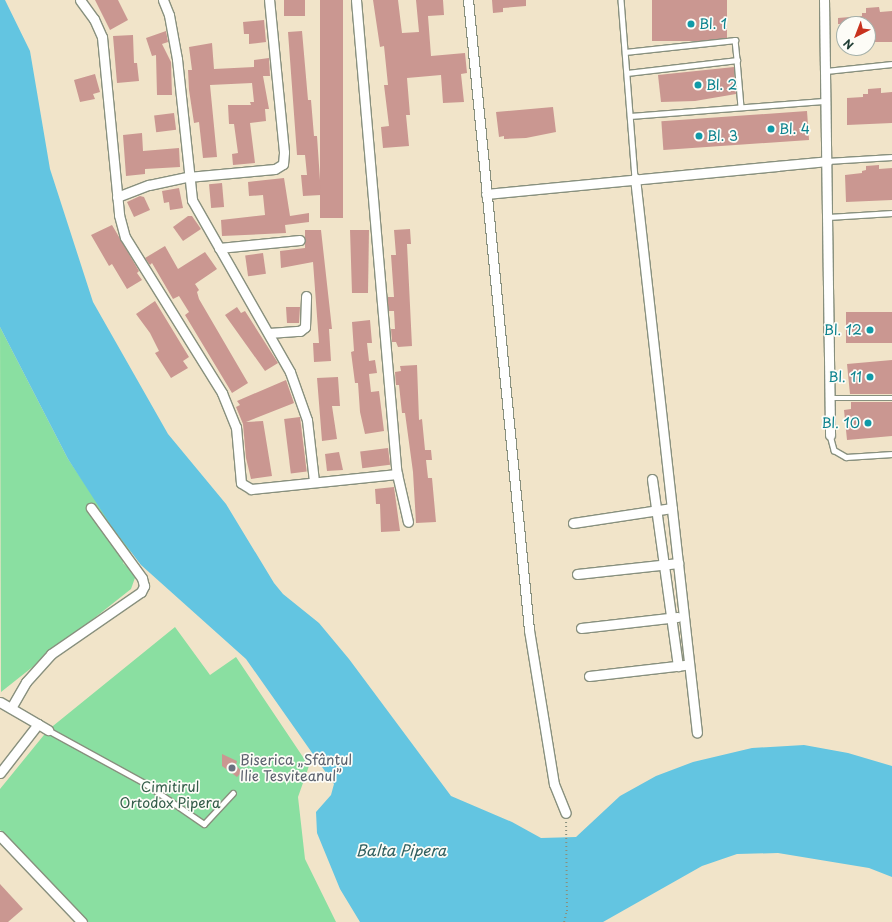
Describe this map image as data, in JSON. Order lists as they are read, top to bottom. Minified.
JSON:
{"water":["Balta Pipera"],"parks":["Cimitirul Ortodox Pipera"],"places":["Bl. 1","Bl. 2","Bl. 4","Bl. 3","Bl. 12","Bl. 11","Bl. 10","Biserica „Sfântul Ilie Tesviteanul”"],"north":"bottom left"}
